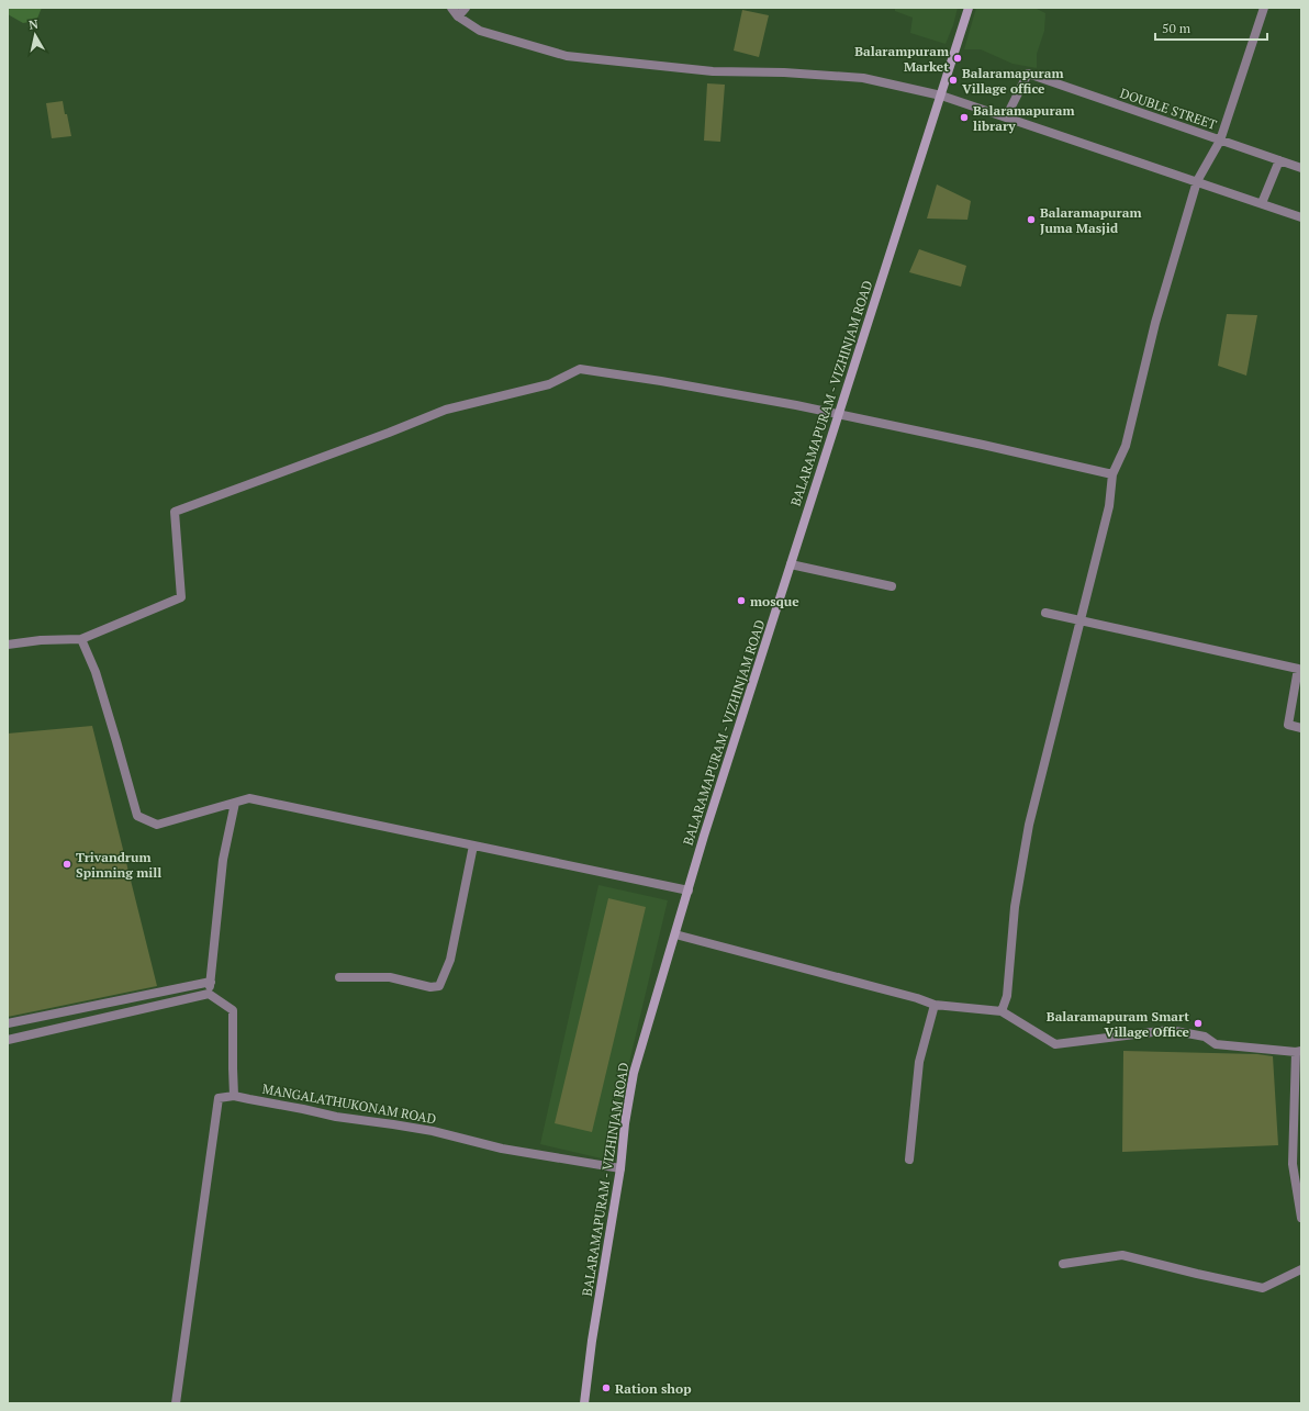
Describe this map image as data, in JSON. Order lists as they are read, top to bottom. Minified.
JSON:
{"streets":{"main road":["BALARAMAPURAM - VIZHINJAM ROAD"],"street":["DOUBLE STREET","MANGALATHUKONAM ROAD"]},"crossings":[["BALARAMAPURAM - VIZHINJAM ROAD","MANGALATHUKONAM ROAD"]],"places":["Balarampuram Market","Balaramapuram Village office","Balaramapuram library","Balaramapuram Juma Masjid","mosque","Trivandrum Spinning mill","Balaramapuram Smart Village Office","Ration shop"],"scale_bar":"50 m","north":"top"}
